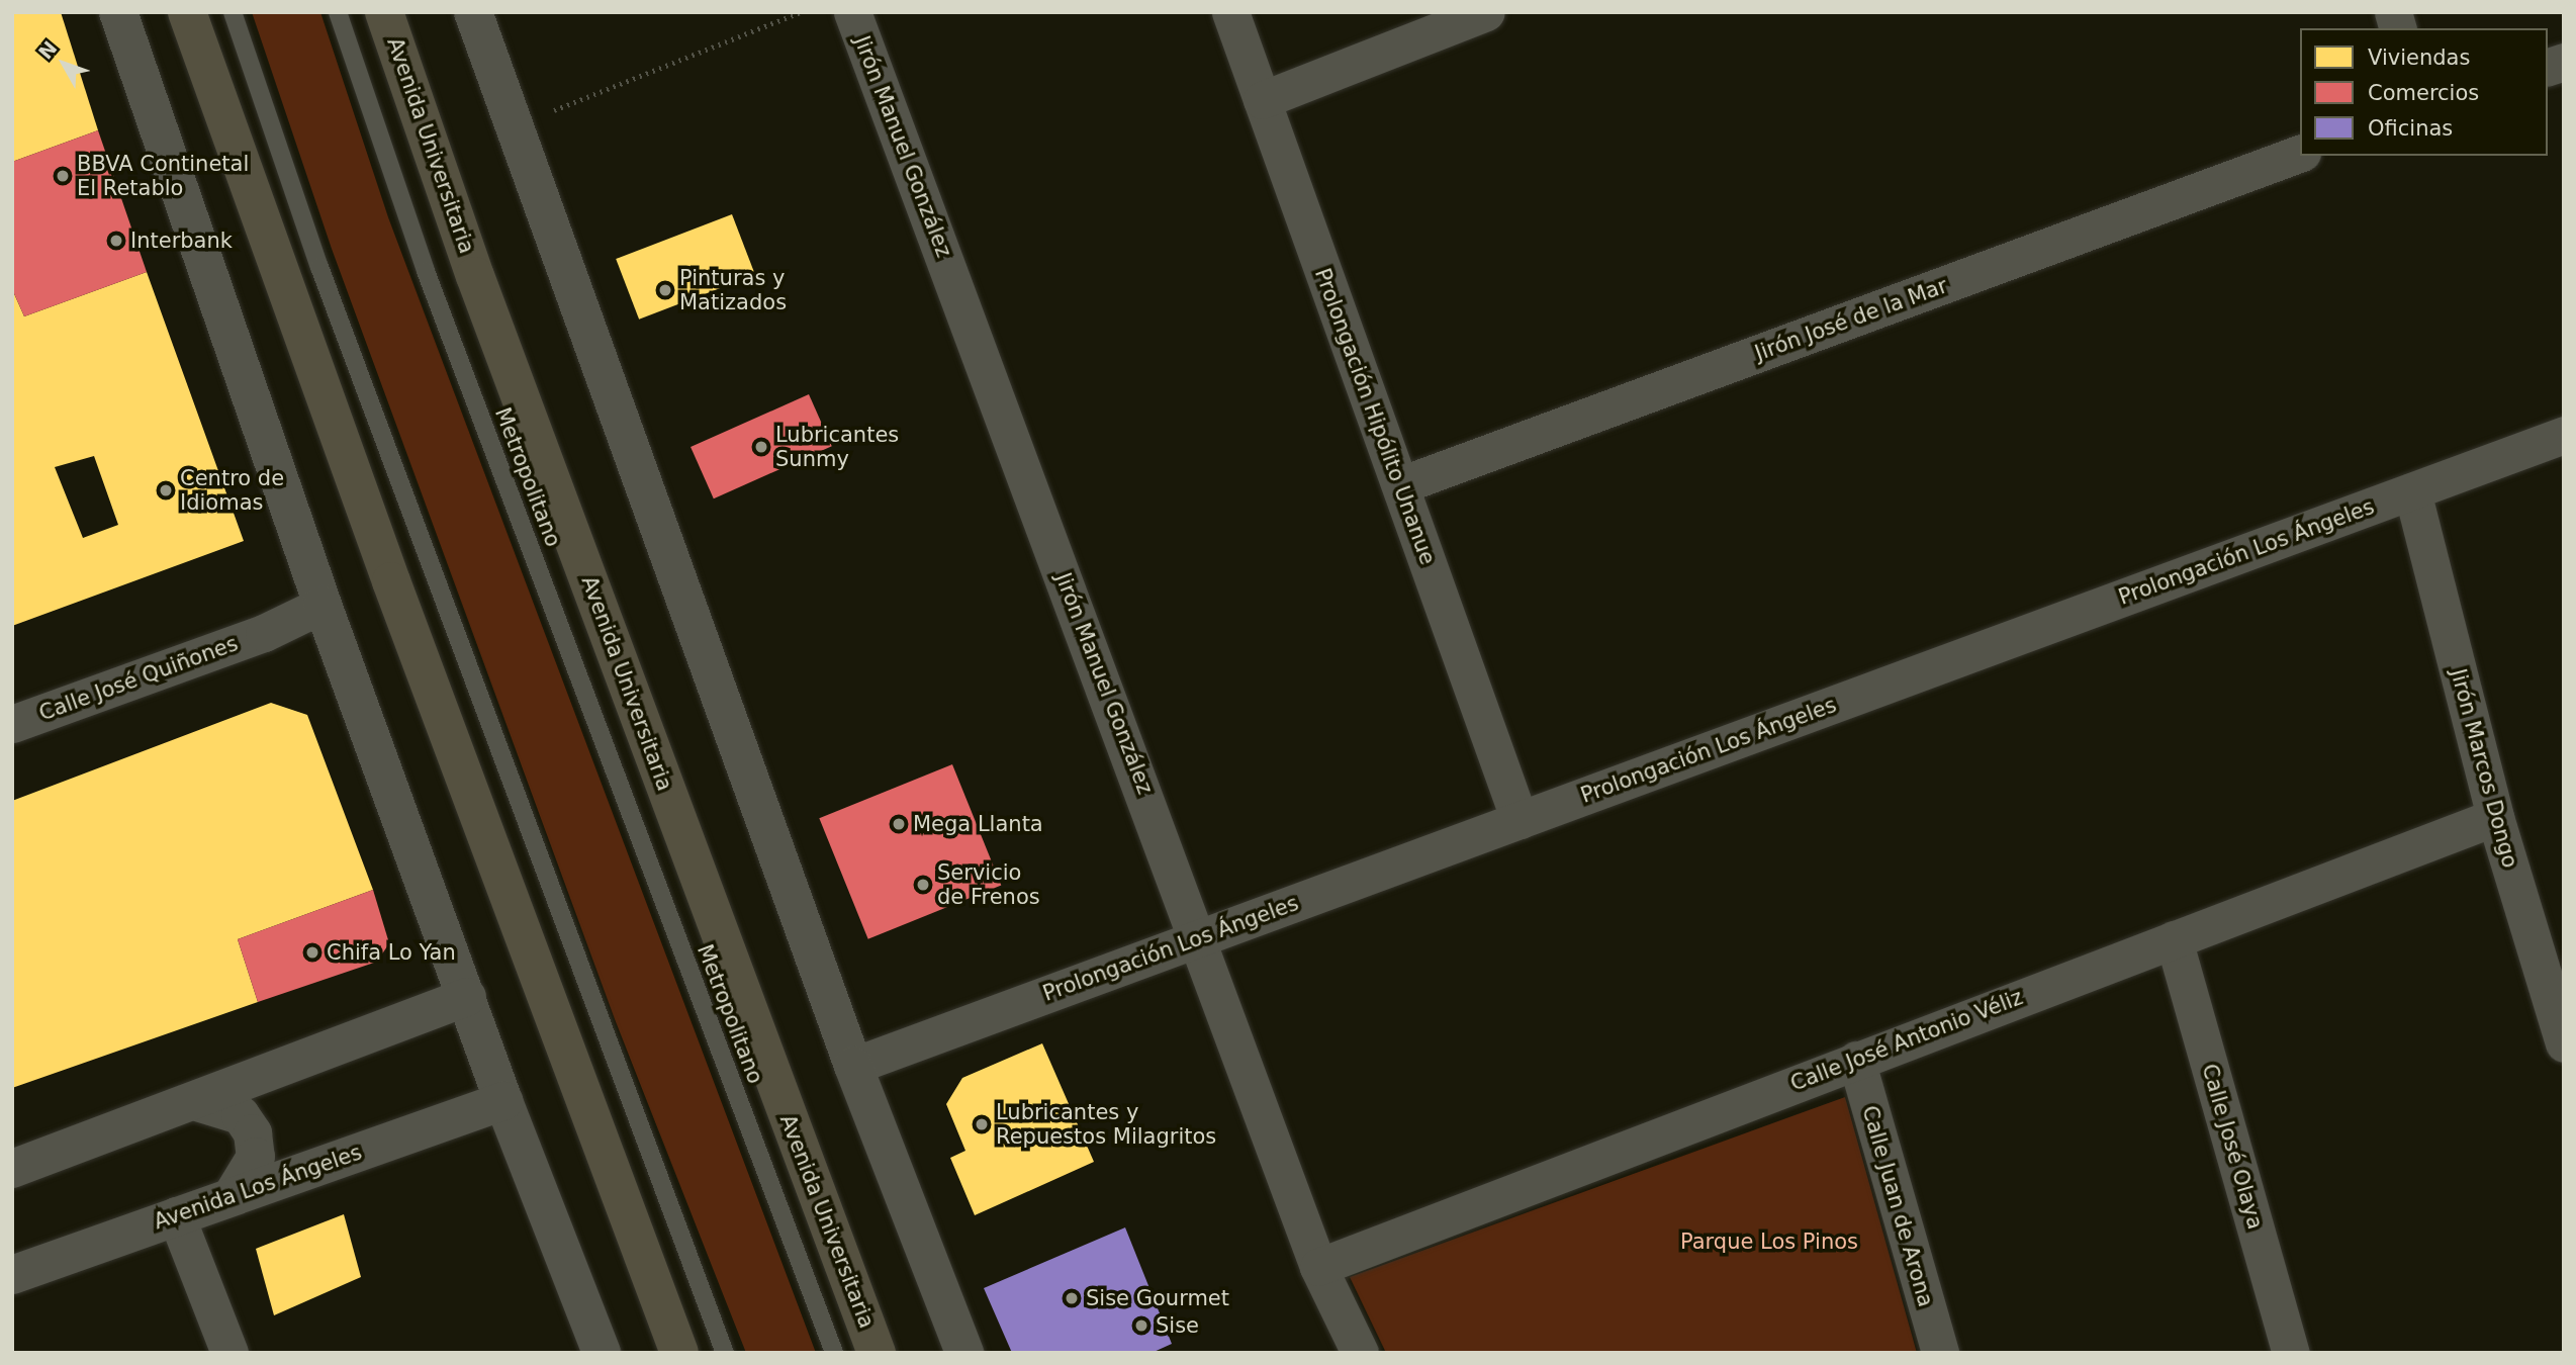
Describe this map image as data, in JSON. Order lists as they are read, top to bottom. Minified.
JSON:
{"streets":{"main road":["Avenida Universitaria"],"street":["Jirón Manuel González","Jirón José de la Mar","Prolongación Hipólito Unanue","Prolongación Los Ángeles","Calle José Quiñones","Jirón Marcos Dongo","Calle José Antonio Véliz","Calle José Olaya","Avenida Los Ángeles","Calle Juan de Arona"],"lane":["Metropolitano"]},"crossings":[["Jirón Manuel González","Prolongación Los Ángeles"],["Jirón Manuel González","Calle José Antonio Véliz"],["Jirón José de la Mar","Prolongación Hipólito Unanue"],["Prolongación Hipólito Unanue","Prolongación Los Ángeles"],["Prolongación Los Ángeles","Jirón Marcos Dongo"],["Jirón Marcos Dongo","Calle José Antonio Véliz"],["Calle José Antonio Véliz","Calle José Olaya"],["Calle José Antonio Véliz","Calle Juan de Arona"]],"parks":["Parque Los Pinos"],"places":["BBVA Continetal El Retablo","Interbank","Pinturas y Matizados","Lubricantes Sunmy","Centro de Idiomas","Mega Llanta","Servicio de Frenos","Chifa Lo Yan","Lubricantes y Repuestos Milagritos","Sise Gourmet","Sise"],"legend":["Viviendas","Comercios","Oficinas"],"north":"top left"}
